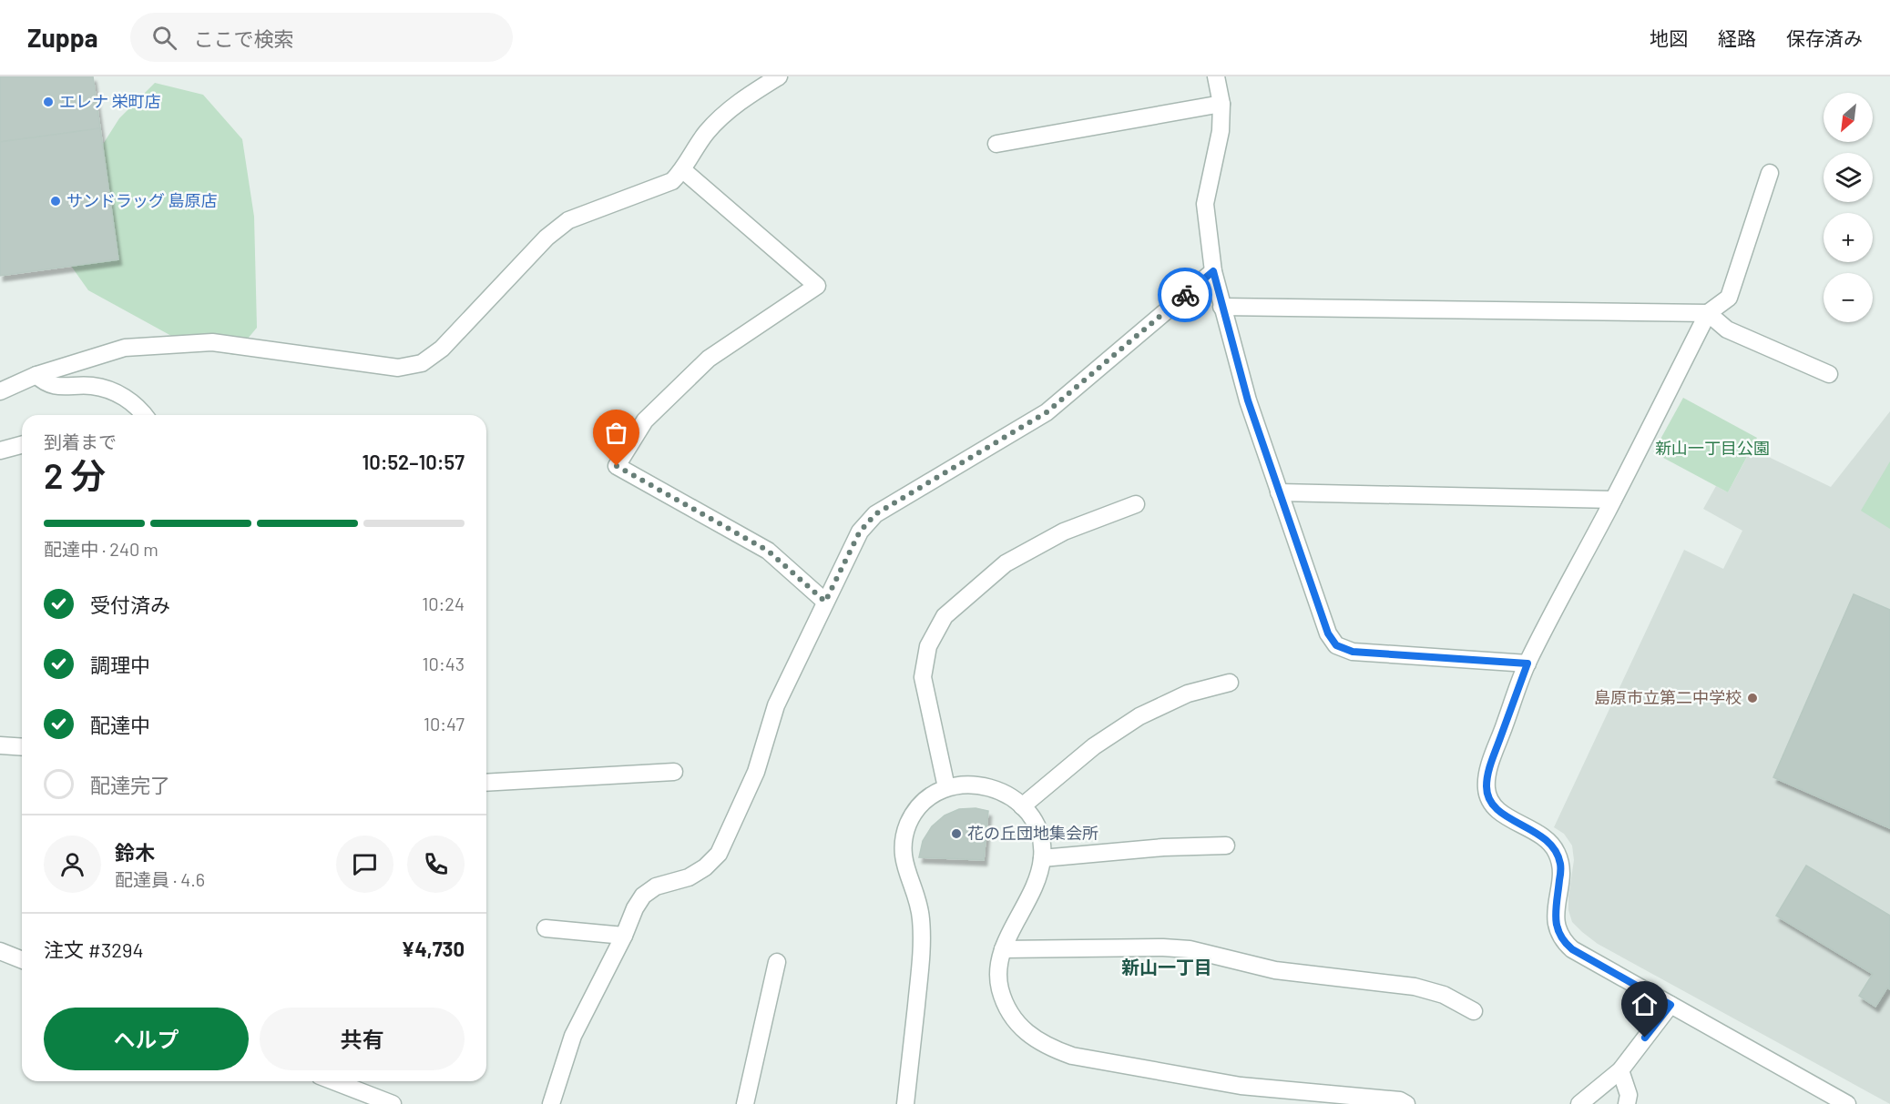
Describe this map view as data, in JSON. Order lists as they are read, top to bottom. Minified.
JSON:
{"districts":["新山一丁目"],"parks":["新山一丁目公園"],"places":["エレナ 栄町店","サンドラッグ 島原店","島原市立第二中学校","花の丘団地集会所"],"north":"bottom left","page":{"header":"Zuppa","search":"ここで検索","nav":["地図","経路","保存済み"],"map_buttons":["+","−"],"heading":["2 分","到着まで","10:52–10:57"],"panel":["鈴木","配達員 · 4.6","注文 #3294","¥4,730"],"bar":"配達中 · 240 m","list":[["受付済み","10:24"],["調理中","10:43"],["配達中","10:47"],"配達完了"],"buttons":["ヘルプ","共有"]}}
